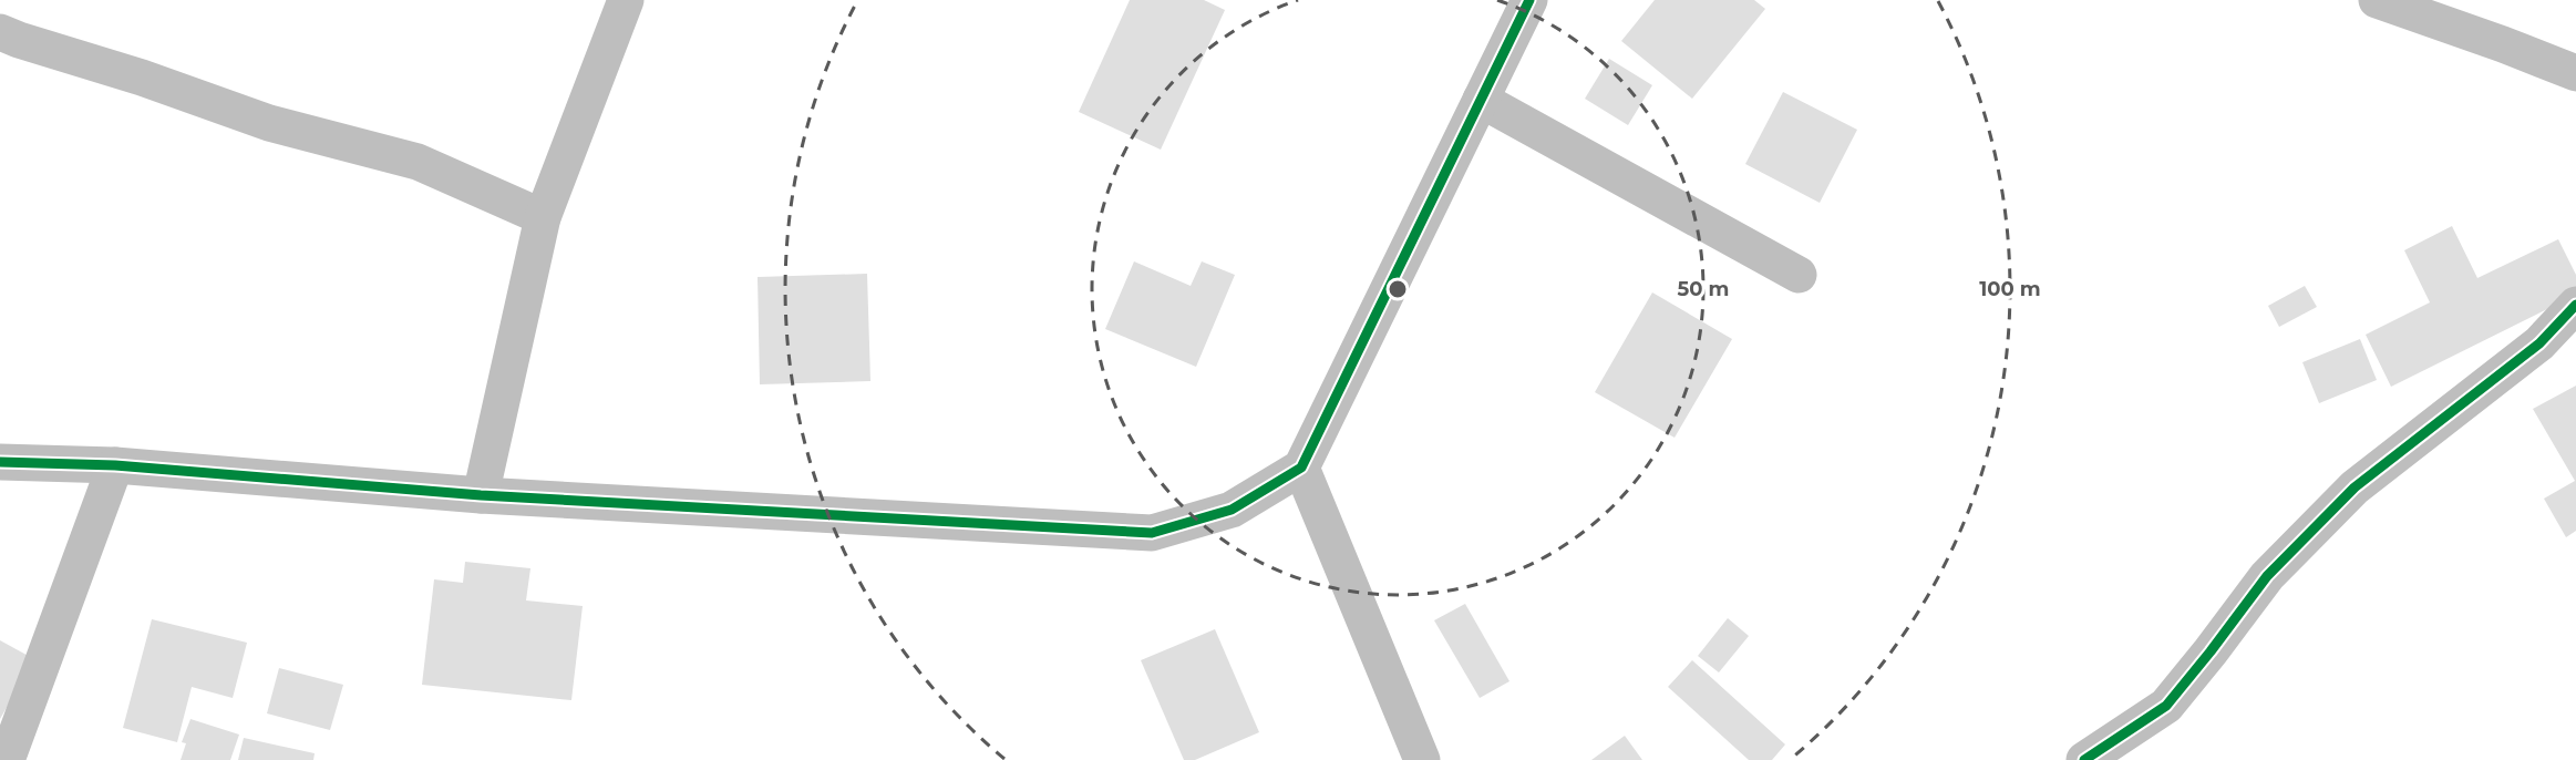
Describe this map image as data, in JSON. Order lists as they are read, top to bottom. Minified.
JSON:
{"rings":["50 m","100 m"]}
